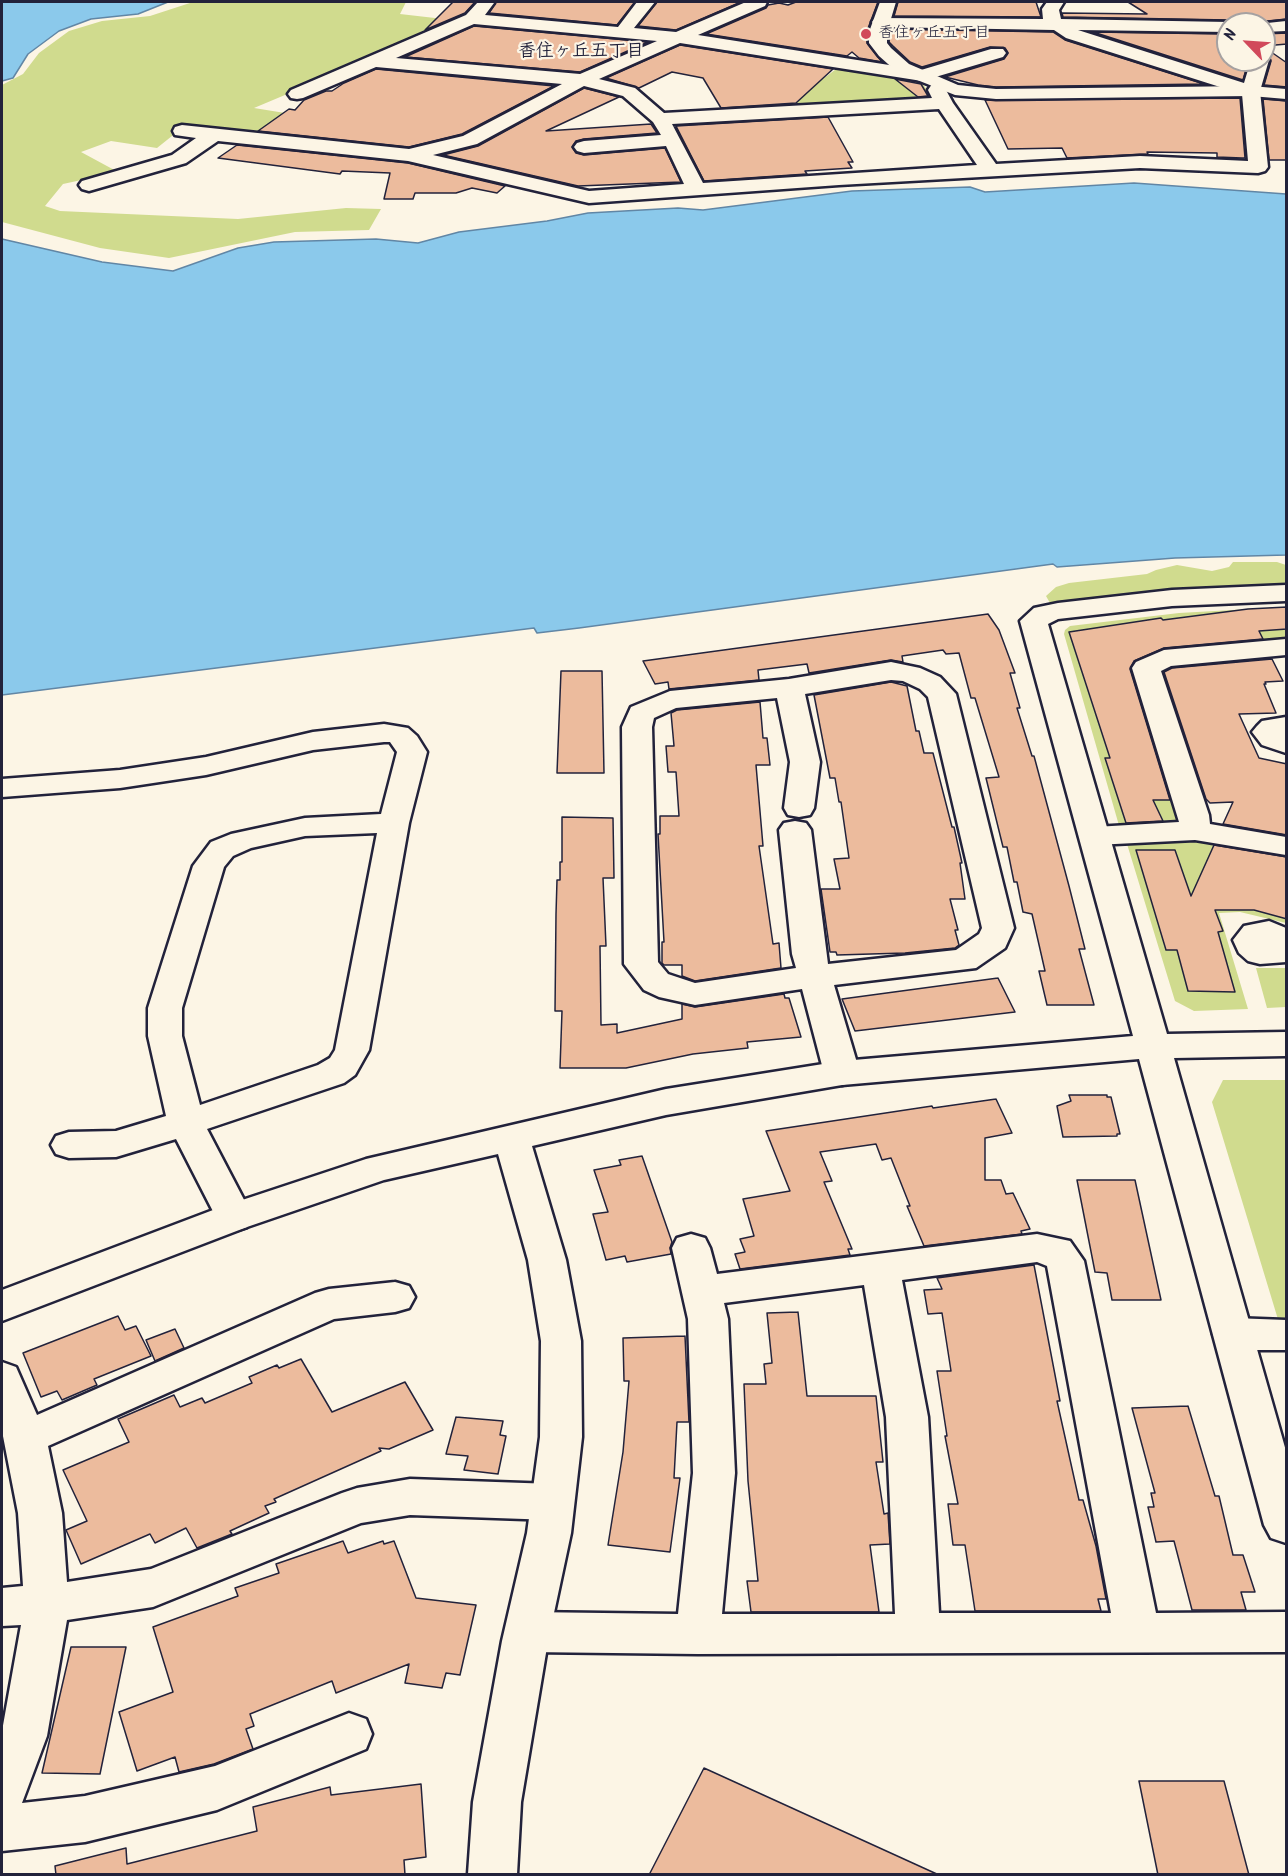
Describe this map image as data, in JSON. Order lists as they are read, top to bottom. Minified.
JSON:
{"districts":["香住ヶ丘五丁目"],"places":["香住ヶ丘五丁目"],"north":"top left"}
